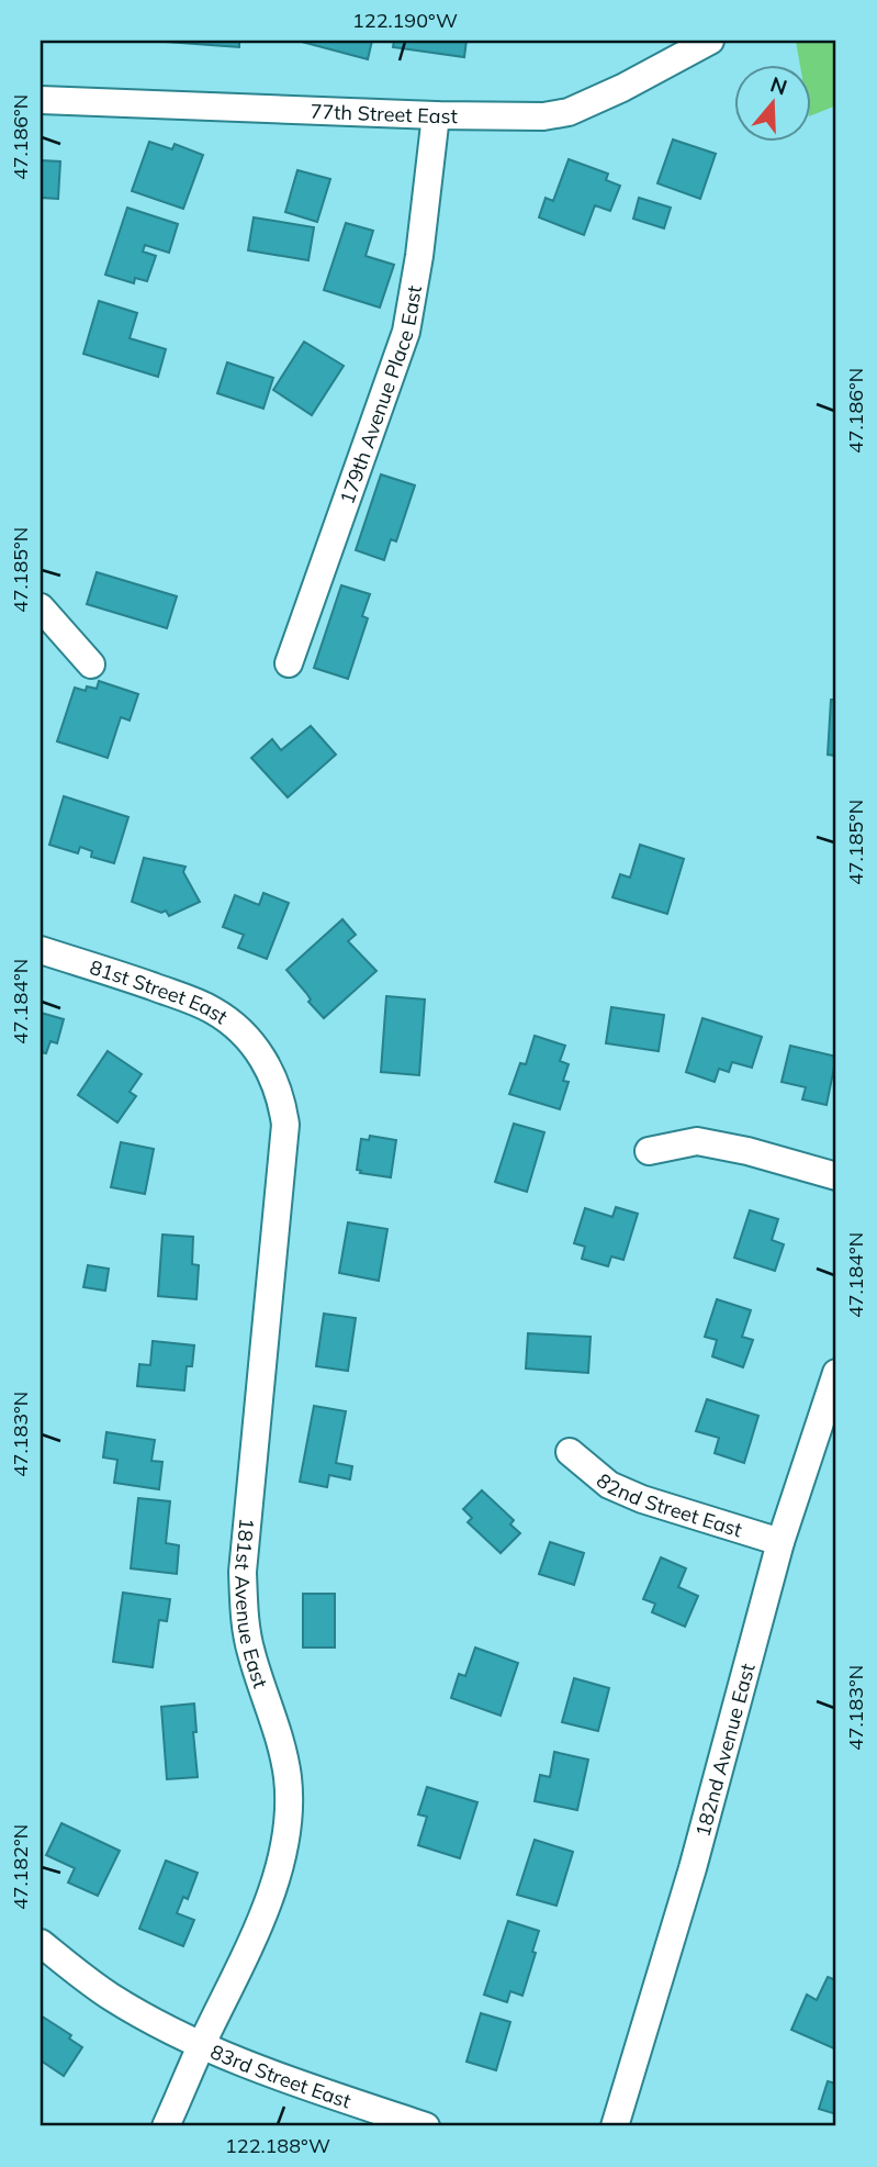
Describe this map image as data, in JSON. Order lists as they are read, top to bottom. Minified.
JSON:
{"streets":{"street":["77th Street East","179th Avenue Place East","81st Street East","82nd Street East","181st Avenue East","182nd Avenue East","83rd Street East"]},"crossings":[["77th Street East","179th Avenue Place East"],["81st Street East","181st Avenue East"],["82nd Street East","182nd Avenue East"],["181st Avenue East","83rd Street East"]],"north":"top","coordinates":["122.190°W","47.186°N","47.185°N","47.184°N","47.183°N","47.182°N","122.188°W"]}
